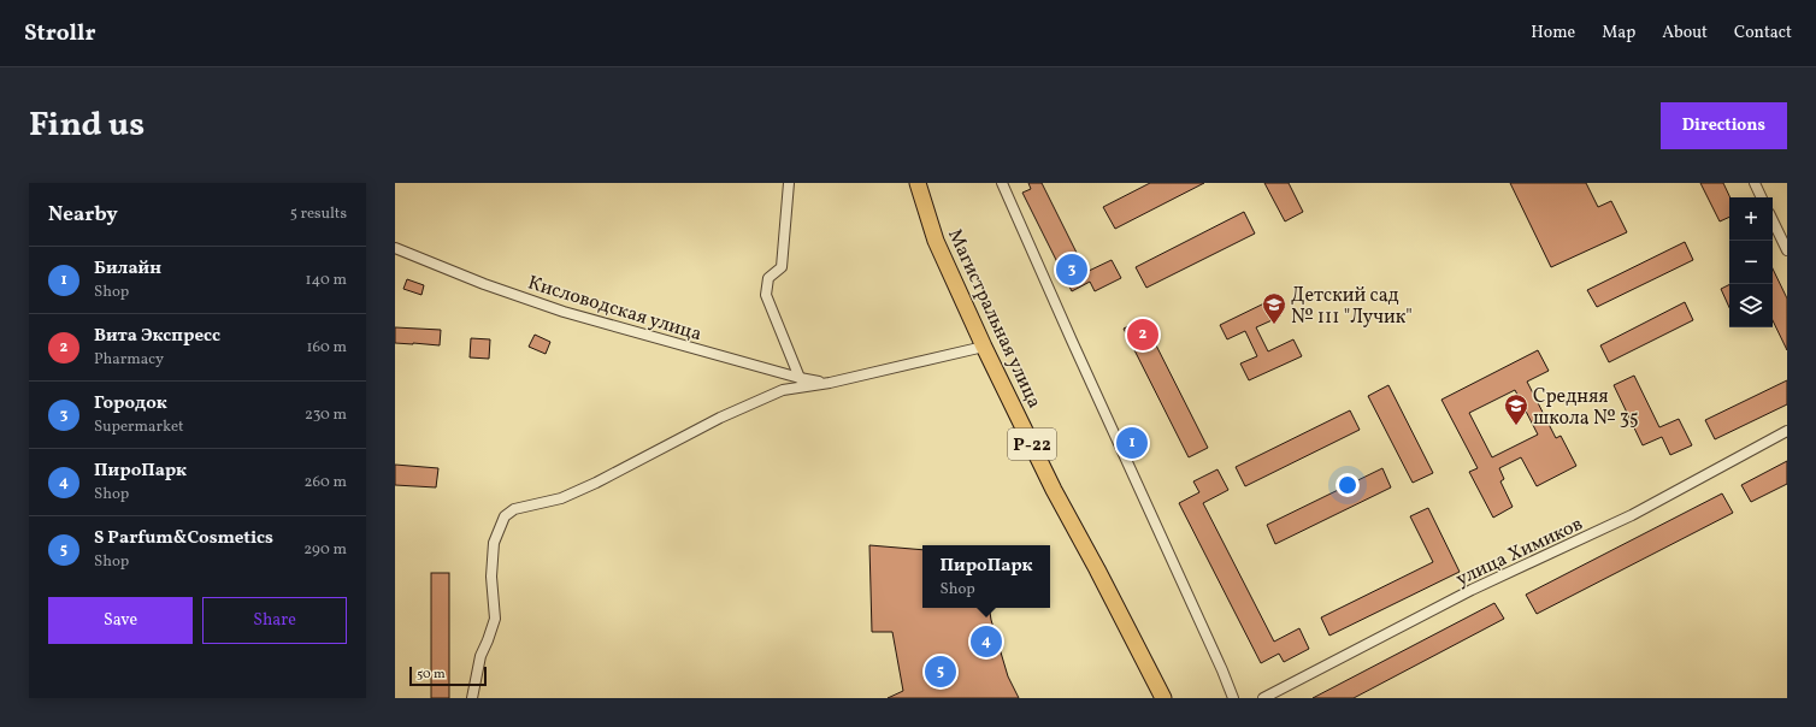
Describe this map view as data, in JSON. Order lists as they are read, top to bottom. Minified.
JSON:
{"streets":{"highway":["Магистральная улица","Р-22"],"street":["Кисловодская улица","улица Химиков"]},"places":{"school or university":["Детский сад № 111 \"Лучик\"","Средняя школа № 35"]},"scale_bar":"50 m","page":{"header":"Strollr","nav":["Home","Map","About","Contact"],"title":"Find us","buttons":["Directions",["Save","Share"]],"heading":["Nearby","5 results"],"map_buttons":["+","−"],"list":[{"mark":"1","name":"Билайн","note":"Shop","value":"140 m"},{"mark":"2","name":"Вита Экспресс","note":"Pharmacy","value":"160 m"},{"mark":"3","name":"Городок","note":"Supermarket","value":"230 m"},{"mark":"4","name":"ПироПарк","note":"Shop","value":"260 m"},{"mark":"5","name":"S Parfum&Cosmetics","note":"Shop","value":"290 m"}],"pins":["3","2","1","4","5"],"popup":["ПироПарк","Shop"],"scale":"50 m"}}
